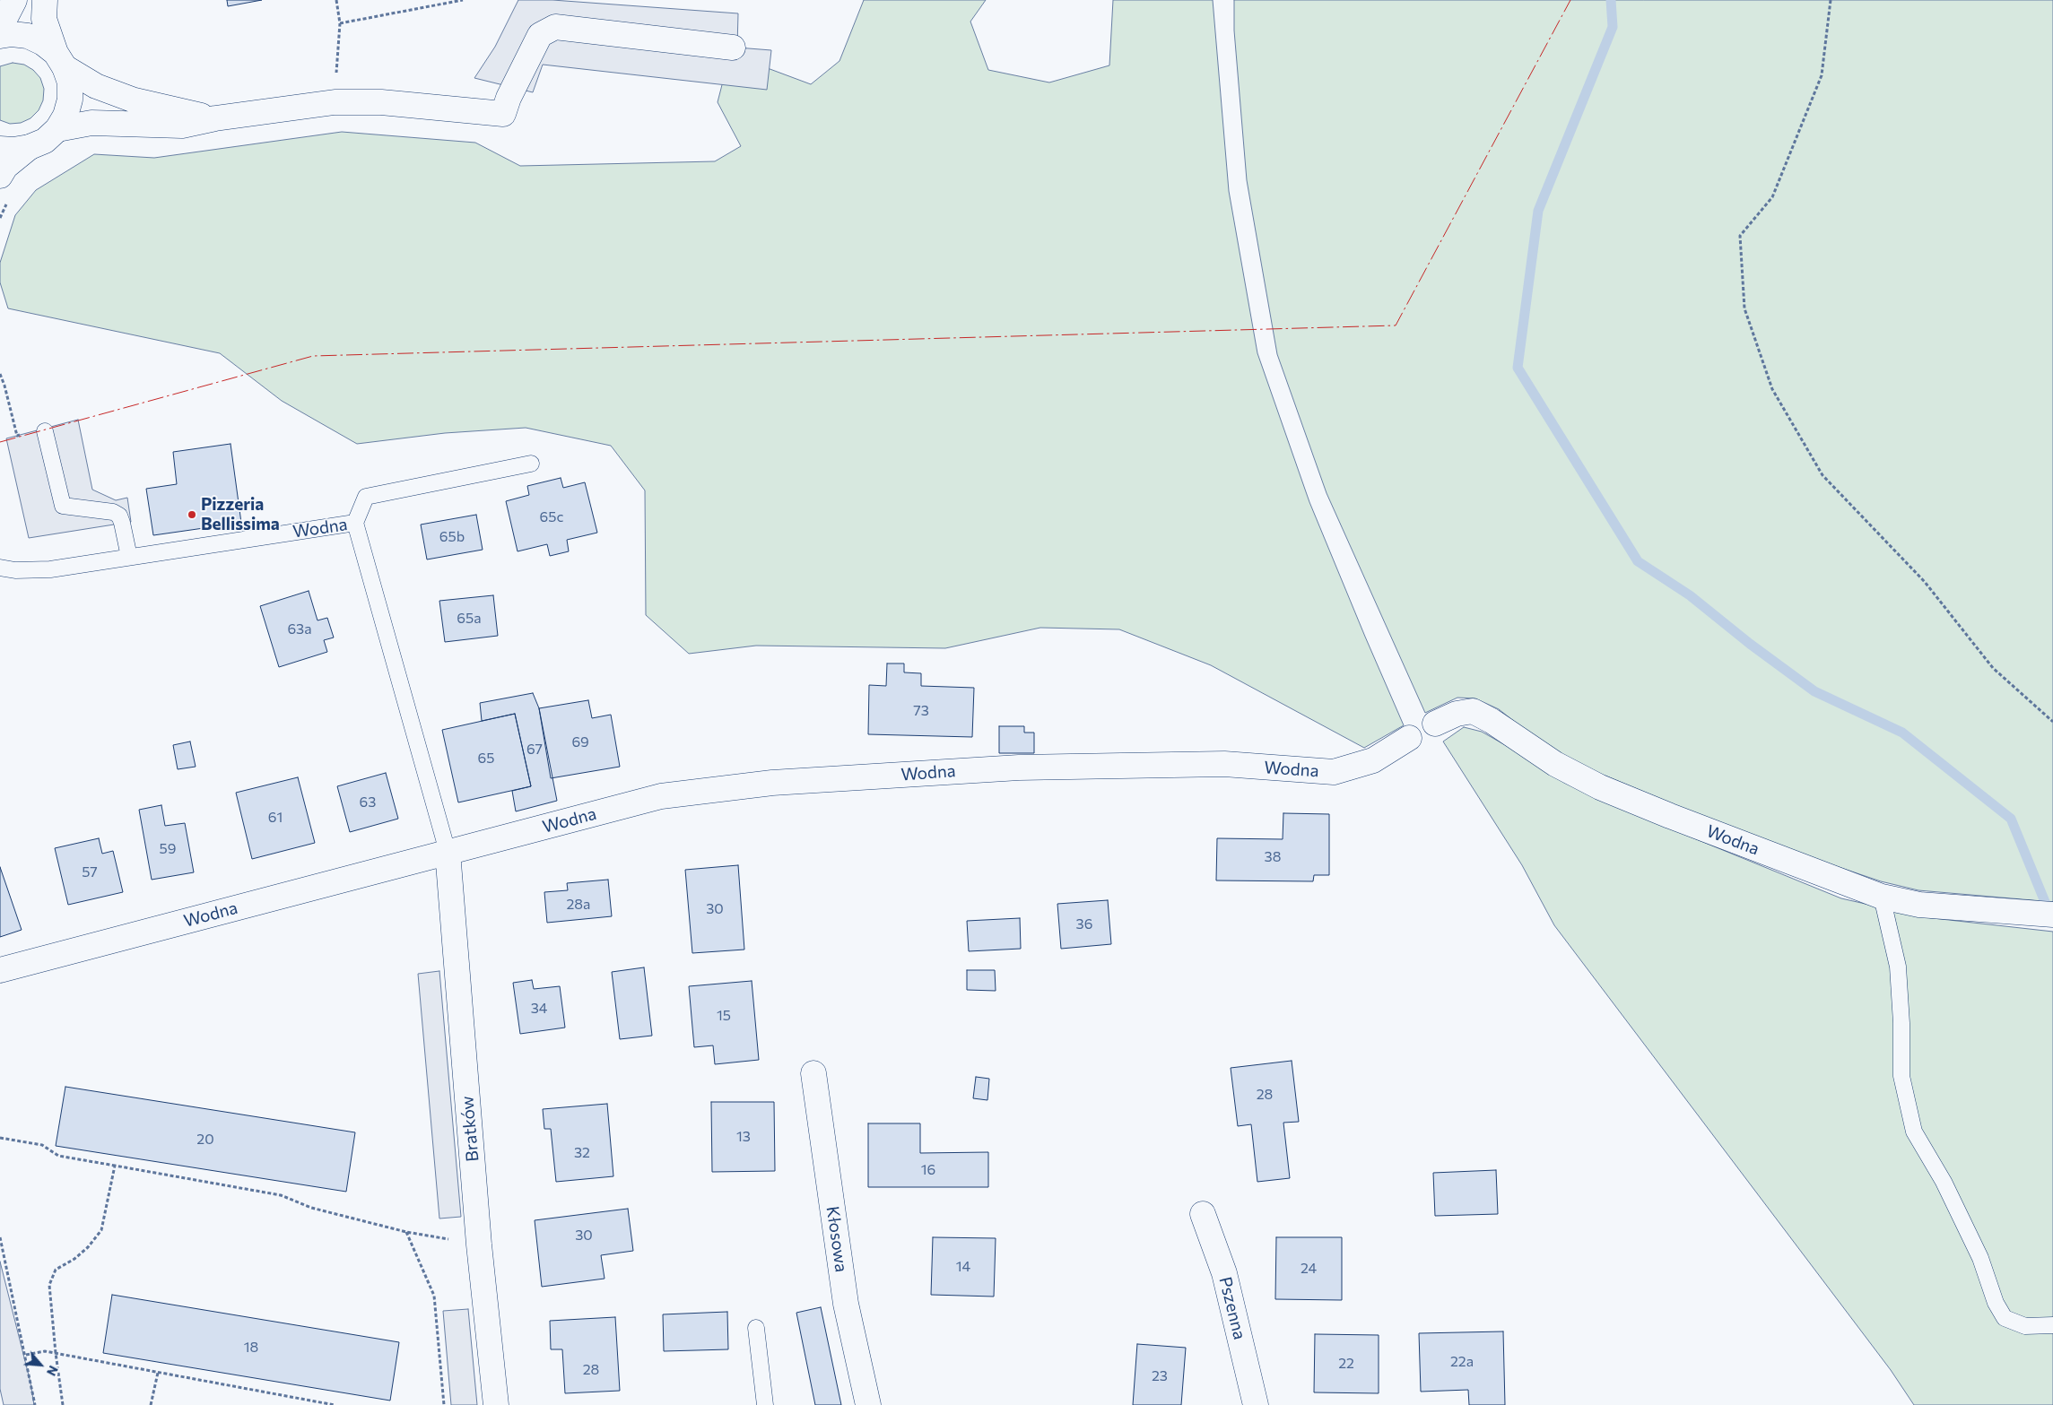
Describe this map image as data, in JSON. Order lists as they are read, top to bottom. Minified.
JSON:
{"streets":{"street":["Wodna","Bratków","Kłosowa","Pszenna"]},"crossings":[["Wodna","Bratków"]],"places":["Pizzeria Bellissima"],"house_numbers":["65c","65b","65a","63a","73","69","67","65","63","61","59","38","57","28a","30","36","34","15","28","13","20","32","16","30","14","24","18","22a","22","28","23"],"north":"bottom right"}
